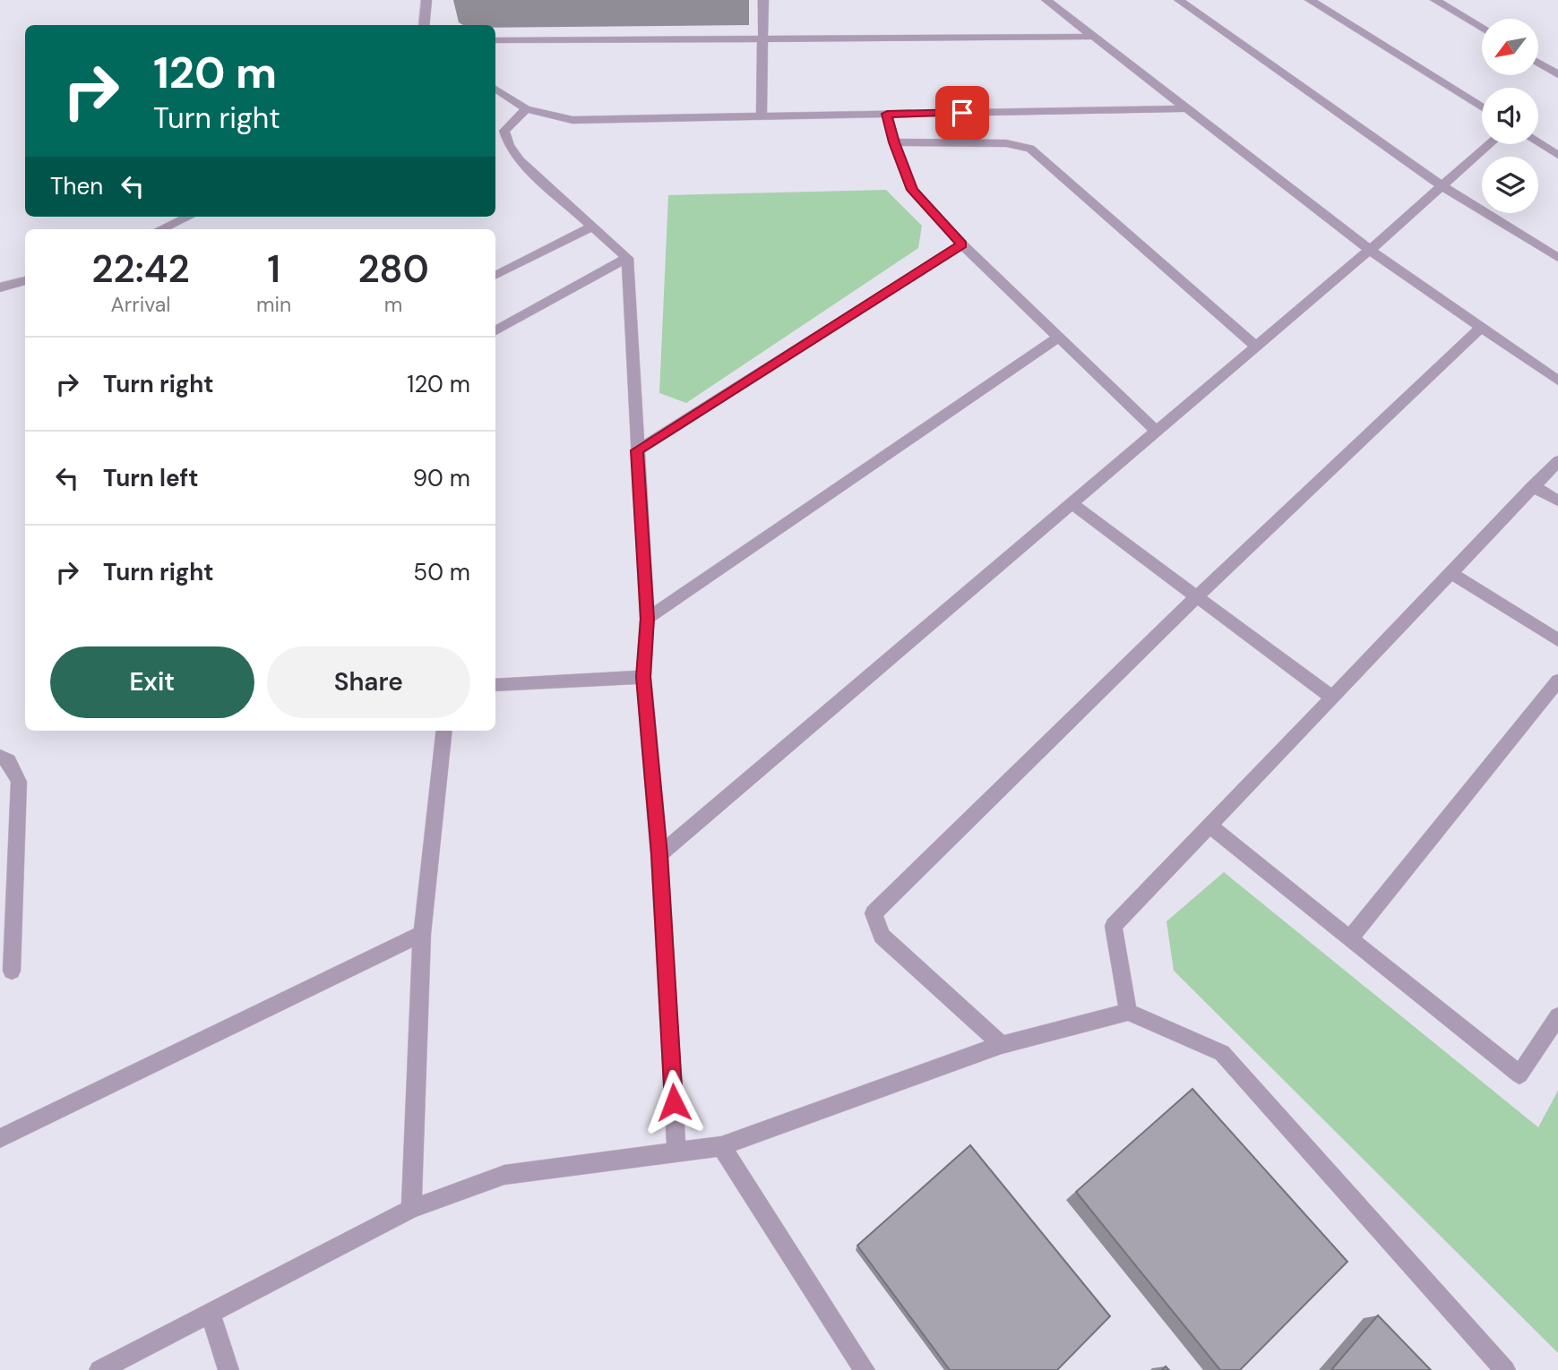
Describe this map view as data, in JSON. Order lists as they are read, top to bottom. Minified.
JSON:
{"north":"bottom left","page":{"turn":["120 m","Turn right"],"then":"Then","eta":["22:42","Arrival","1","min","280","m"],"list":[{"name":"Turn right","value":"120 m"},{"name":"Turn left","value":"90 m"},{"name":"Turn right","value":"50 m"}],"buttons":["Exit","Share"]}}
